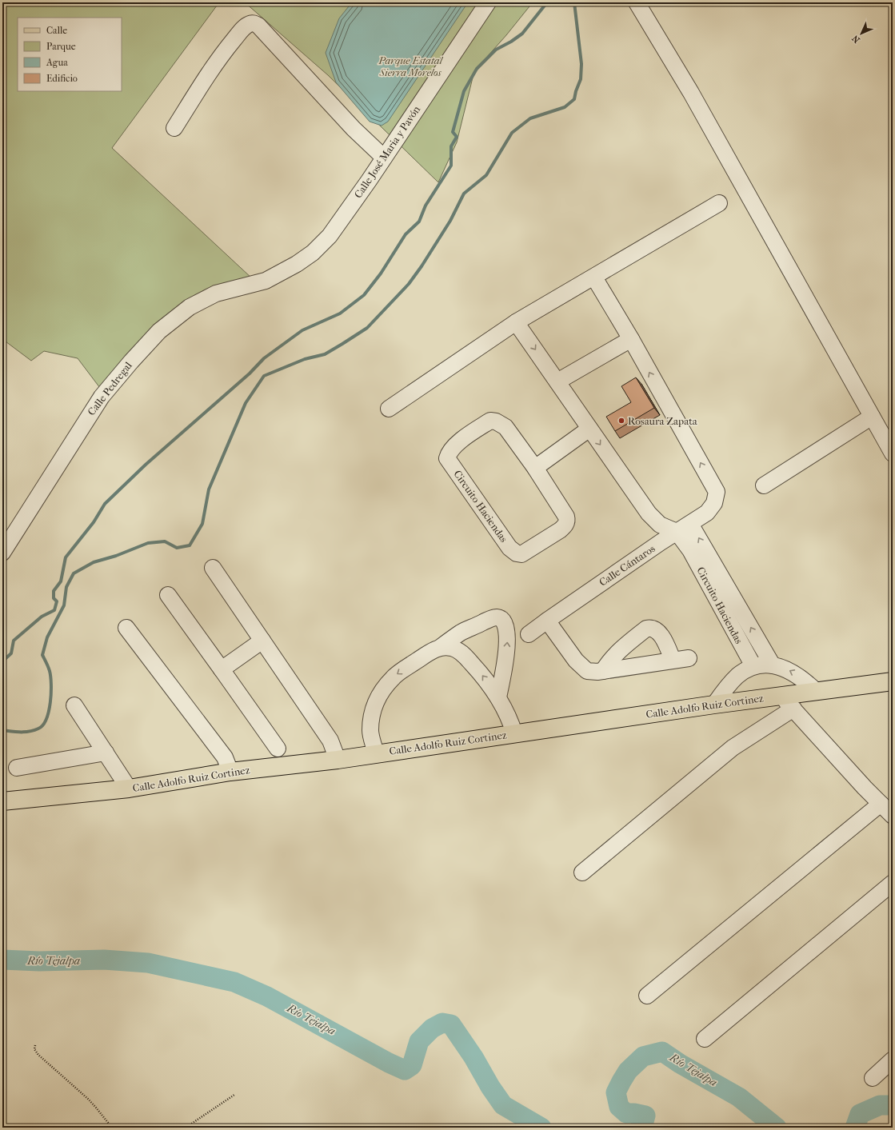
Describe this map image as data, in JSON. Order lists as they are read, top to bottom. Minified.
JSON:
{"streets":{"main road":["Calle Adolfo Ruiz Cortinez"],"street":["Calle José Maria y Pavón","Calle Pedregal","Circuito Haciendas","Calle Cántaros"]},"crossings":[["Calle José Maria y Pavón","Calle Pedregal"],["Circuito Haciendas","Calle Cántaros"]],"one_way":["Calle Cántaros"],"water":["Río Tejalpa"],"parks":["Parque Estatal Sierra Morelos"],"places":["Rosaura Zapata"],"legend":["Calle","Parque","Agua","Edificio"],"north":"bottom left"}
